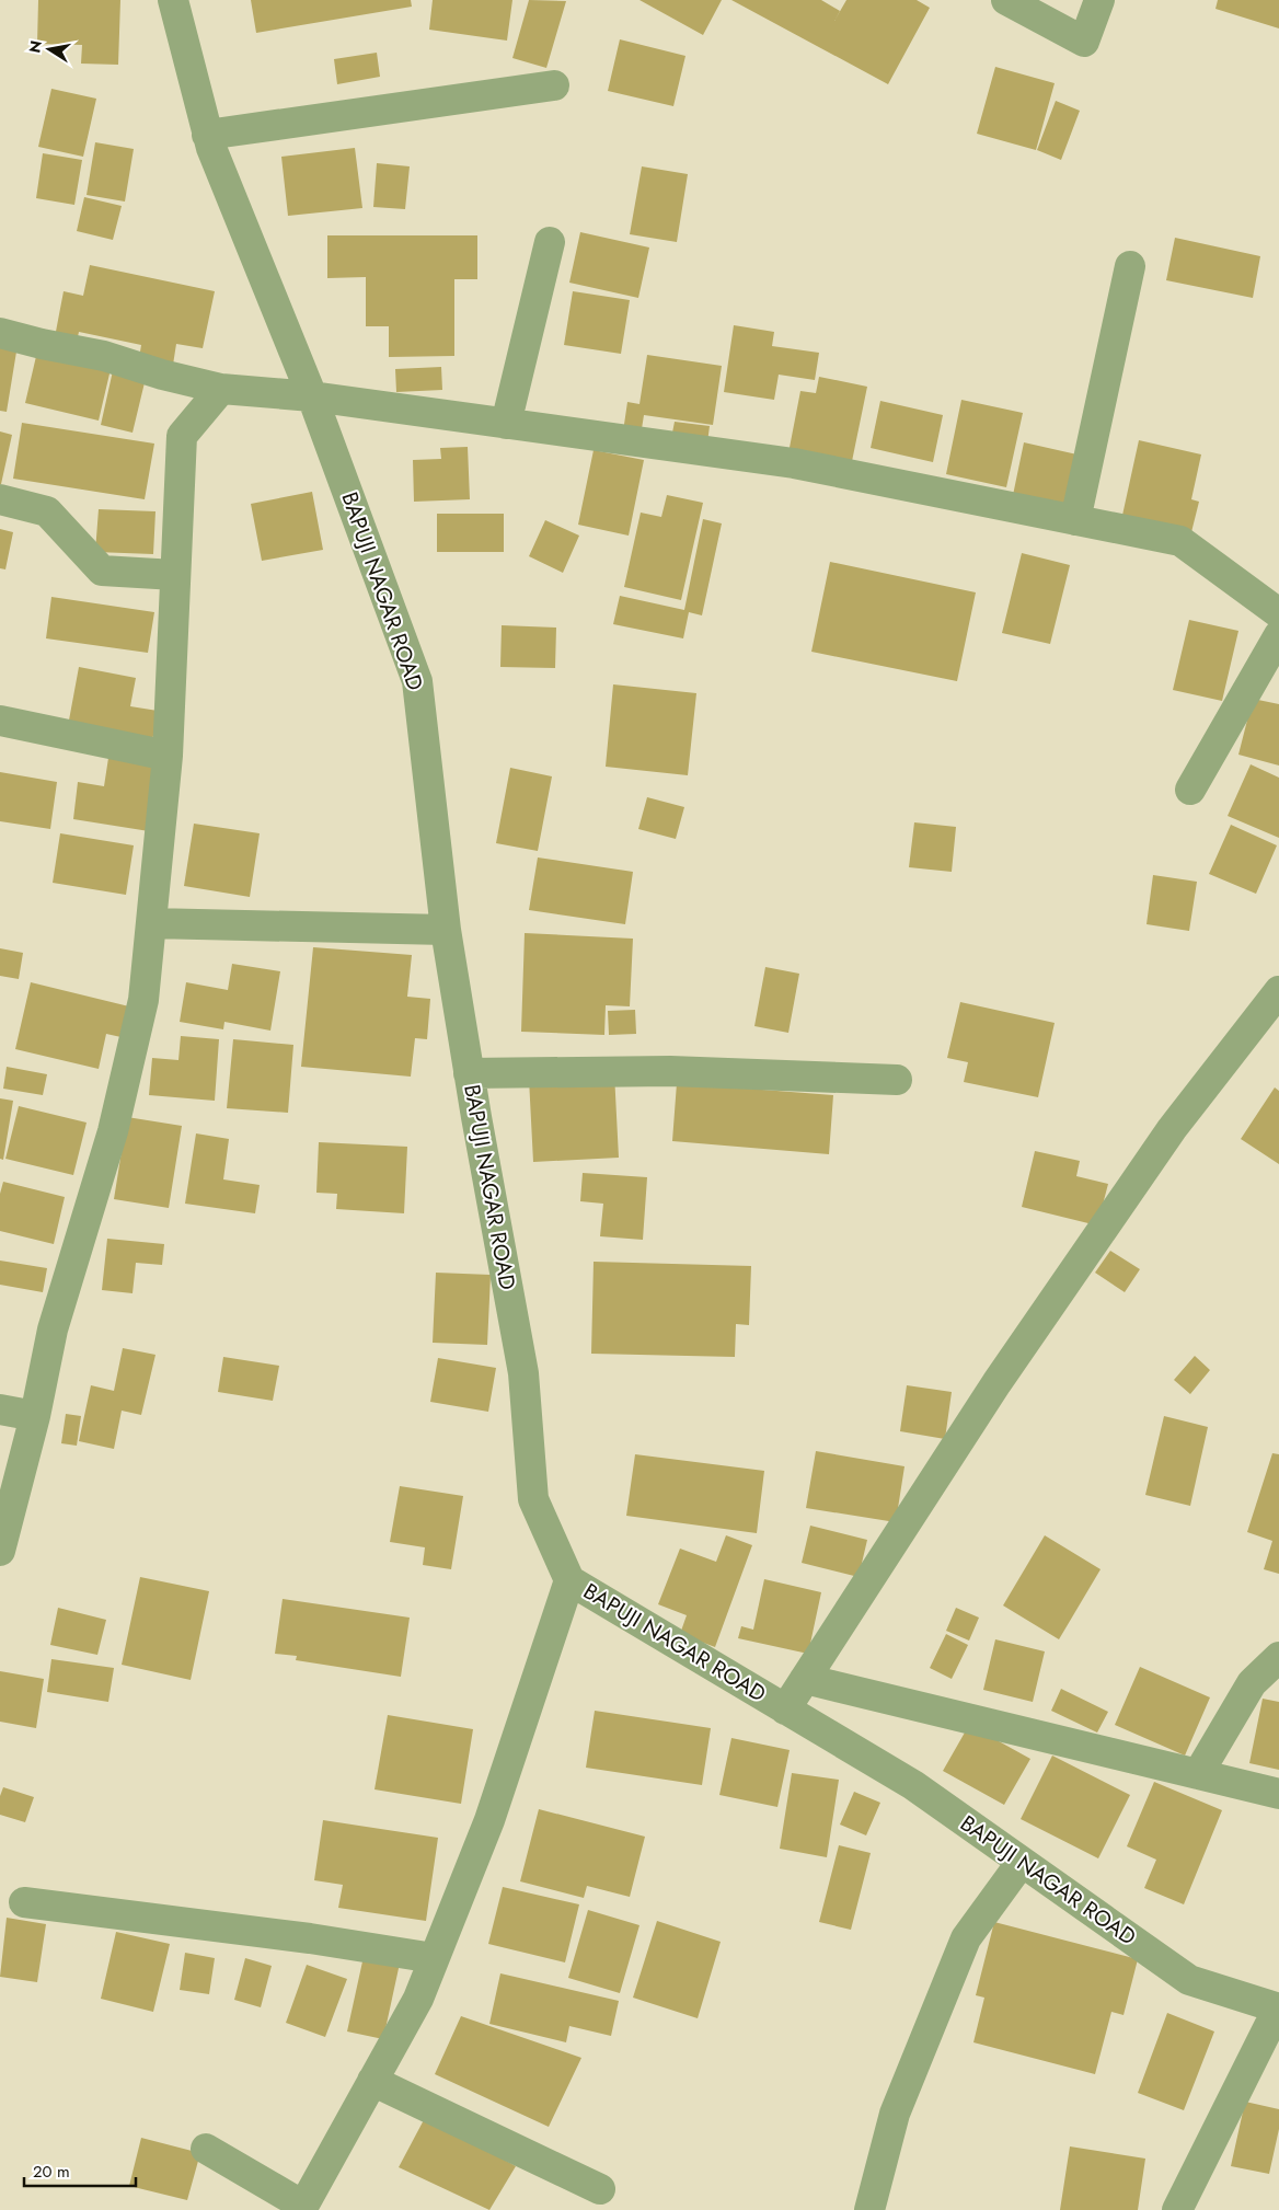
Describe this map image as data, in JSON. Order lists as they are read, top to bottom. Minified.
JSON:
{"streets":{"street":["BAPUJI NAGAR ROAD"]},"scale_bar":"20 m","north":"left"}
